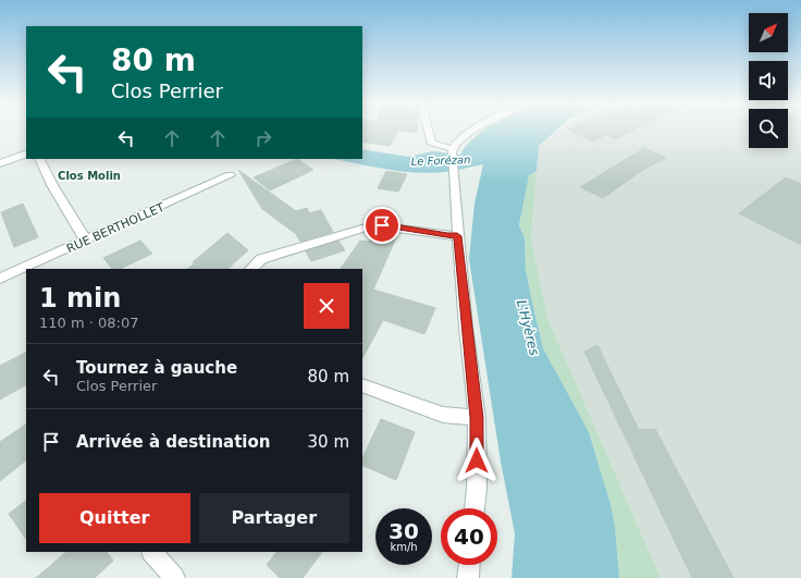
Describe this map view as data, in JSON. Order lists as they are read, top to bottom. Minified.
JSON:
{"streets":{"street":["RUE BERTHOLLET"]},"districts":["Clos Molin"],"water":["Le Forézan","L'Hyères"],"north":"top right","page":{"turn":["80 m","Clos Perrier"],"heading":["1 min","110 m · 08:07"],"list":[{"name":"Tournez à gauche","note":"Clos Perrier","value":"80 m"},{"name":"Arrivée à destination","value":"30 m"}],"buttons":["Quitter","Partager"],"speed":"30 km/h","limit":"40"}}
